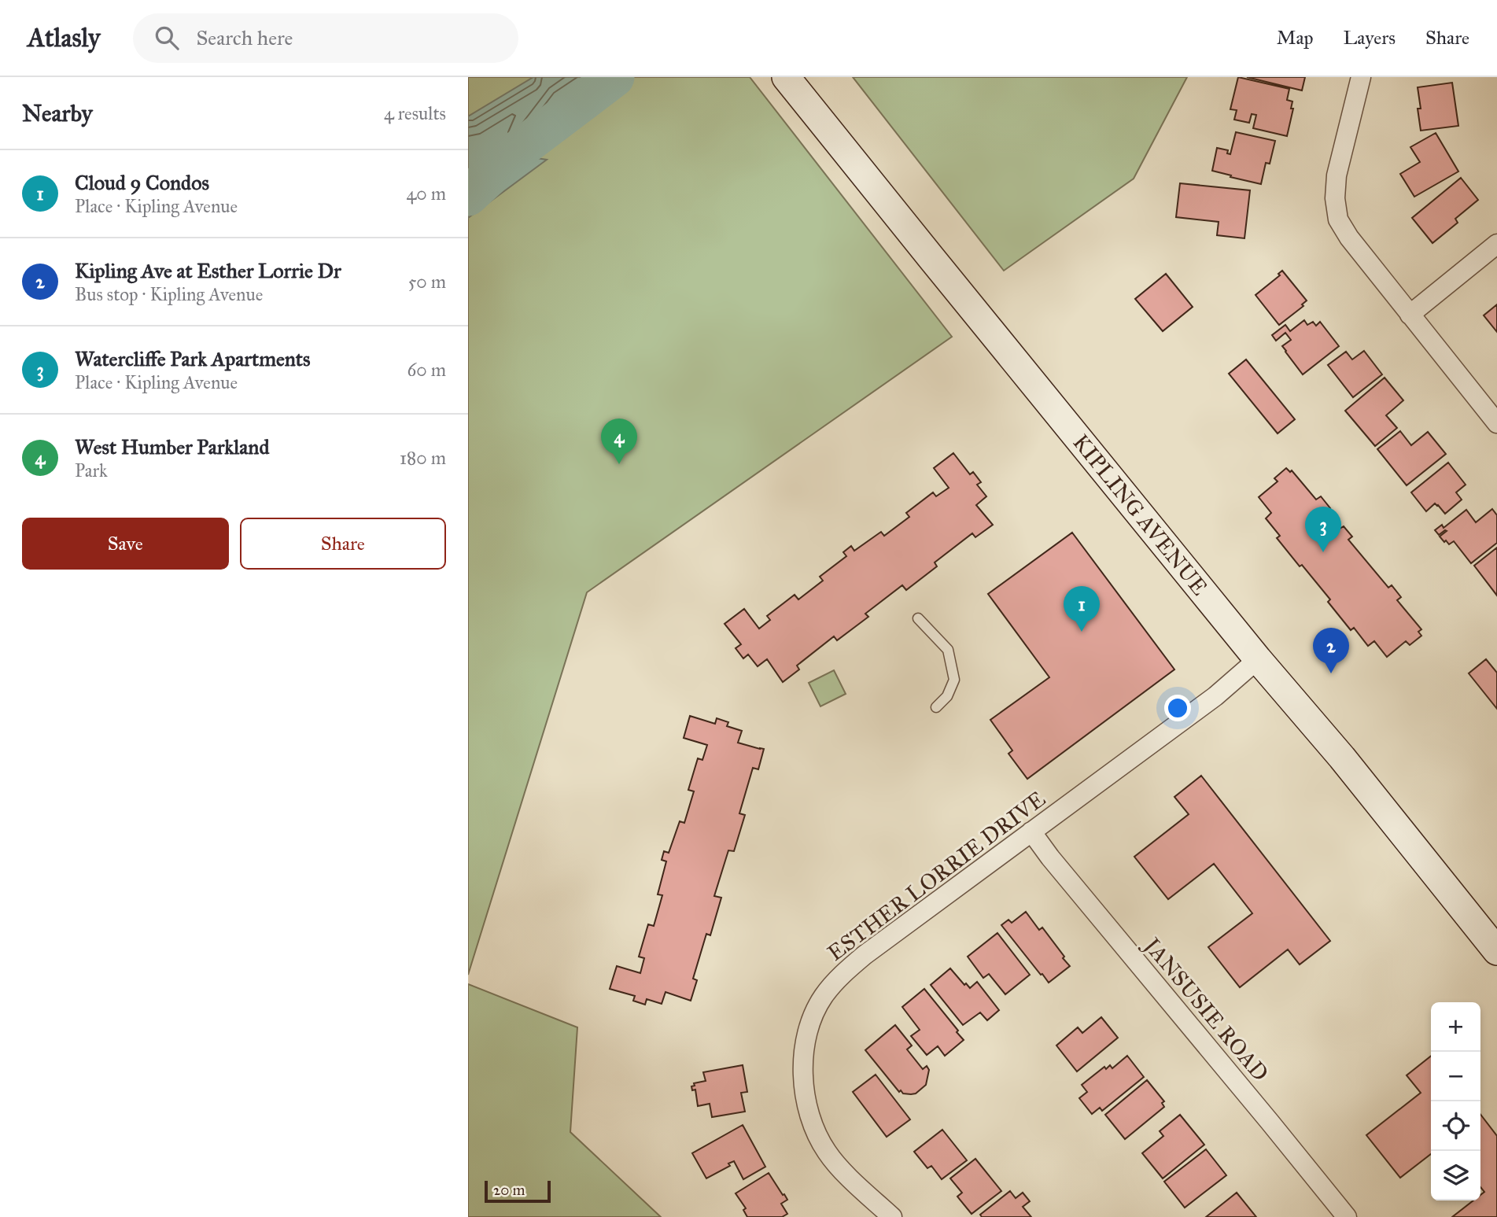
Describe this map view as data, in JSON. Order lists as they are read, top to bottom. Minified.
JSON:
{"streets":{"main road":["KIPLING AVENUE"],"street":["ESTHER LORRIE DRIVE","JANSUSIE ROAD"]},"crossings":[["KIPLING AVENUE","ESTHER LORRIE DRIVE"],["ESTHER LORRIE DRIVE","JANSUSIE ROAD"]],"scale_bar":"20 m","page":{"header":"Atlasly","search":"Search here","nav":["Map","Layers","Share"],"heading":["Nearby","4 results"],"list":[{"mark":"1","name":"Cloud 9 Condos","note":"Place · Kipling Avenue","value":"40 m"},{"mark":"2","name":"Kipling Ave at Esther Lorrie Dr","note":"Bus stop · Kipling Avenue","value":"50 m"},{"mark":"3","name":"Watercliffe Park Apartments","note":"Place · Kipling Avenue","value":"60 m"},{"mark":"4","name":"West Humber Parkland","note":"Park","value":"180 m"}],"pins":["4","3","1","2"],"buttons":["Save","Share"],"map_buttons":["+","−"],"scale":"20 m"}}
